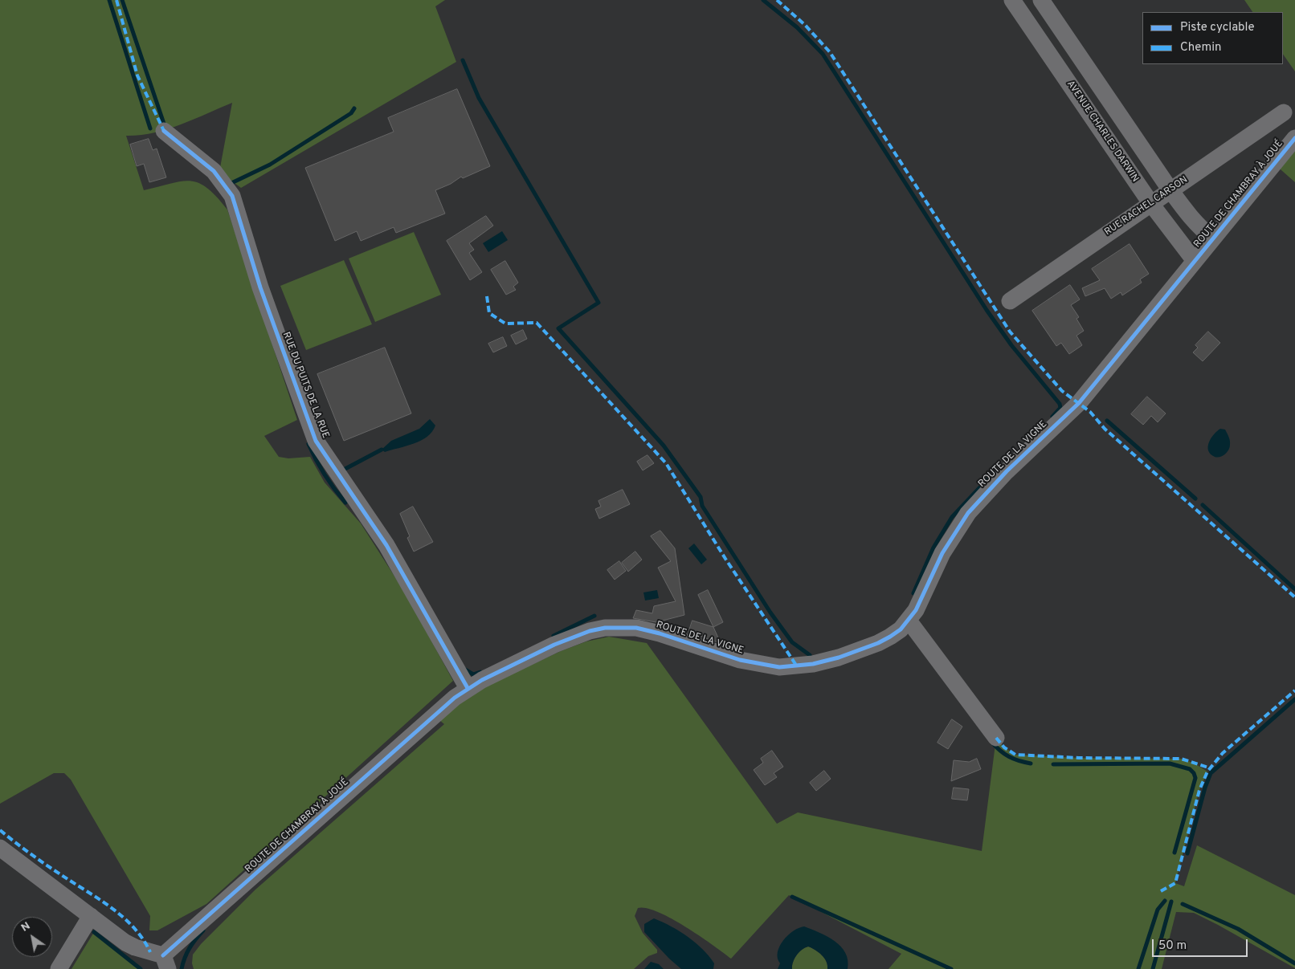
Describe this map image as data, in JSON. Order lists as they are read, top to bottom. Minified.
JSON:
{"streets":{"street":["AVENUE CHARLES DARWIN","ROUTE DE CHAMBRAY À JOUÉ","RUE RACHEL CARSON","RUE DU PUITS DE LA RUE","ROUTE DE LA VIGNE"]},"crossings":[["AVENUE CHARLES DARWIN","ROUTE DE CHAMBRAY À JOUÉ"],["AVENUE CHARLES DARWIN","RUE RACHEL CARSON"],["AVENUE CHARLES DARWIN","ROUTE DE LA VIGNE"],["ROUTE DE CHAMBRAY À JOUÉ","ROUTE DE LA VIGNE"],["RUE DU PUITS DE LA RUE","ROUTE DE LA VIGNE"]],"legend":["Piste cyclable","Chemin"],"scale_bar":"50 m","north":"top left"}
